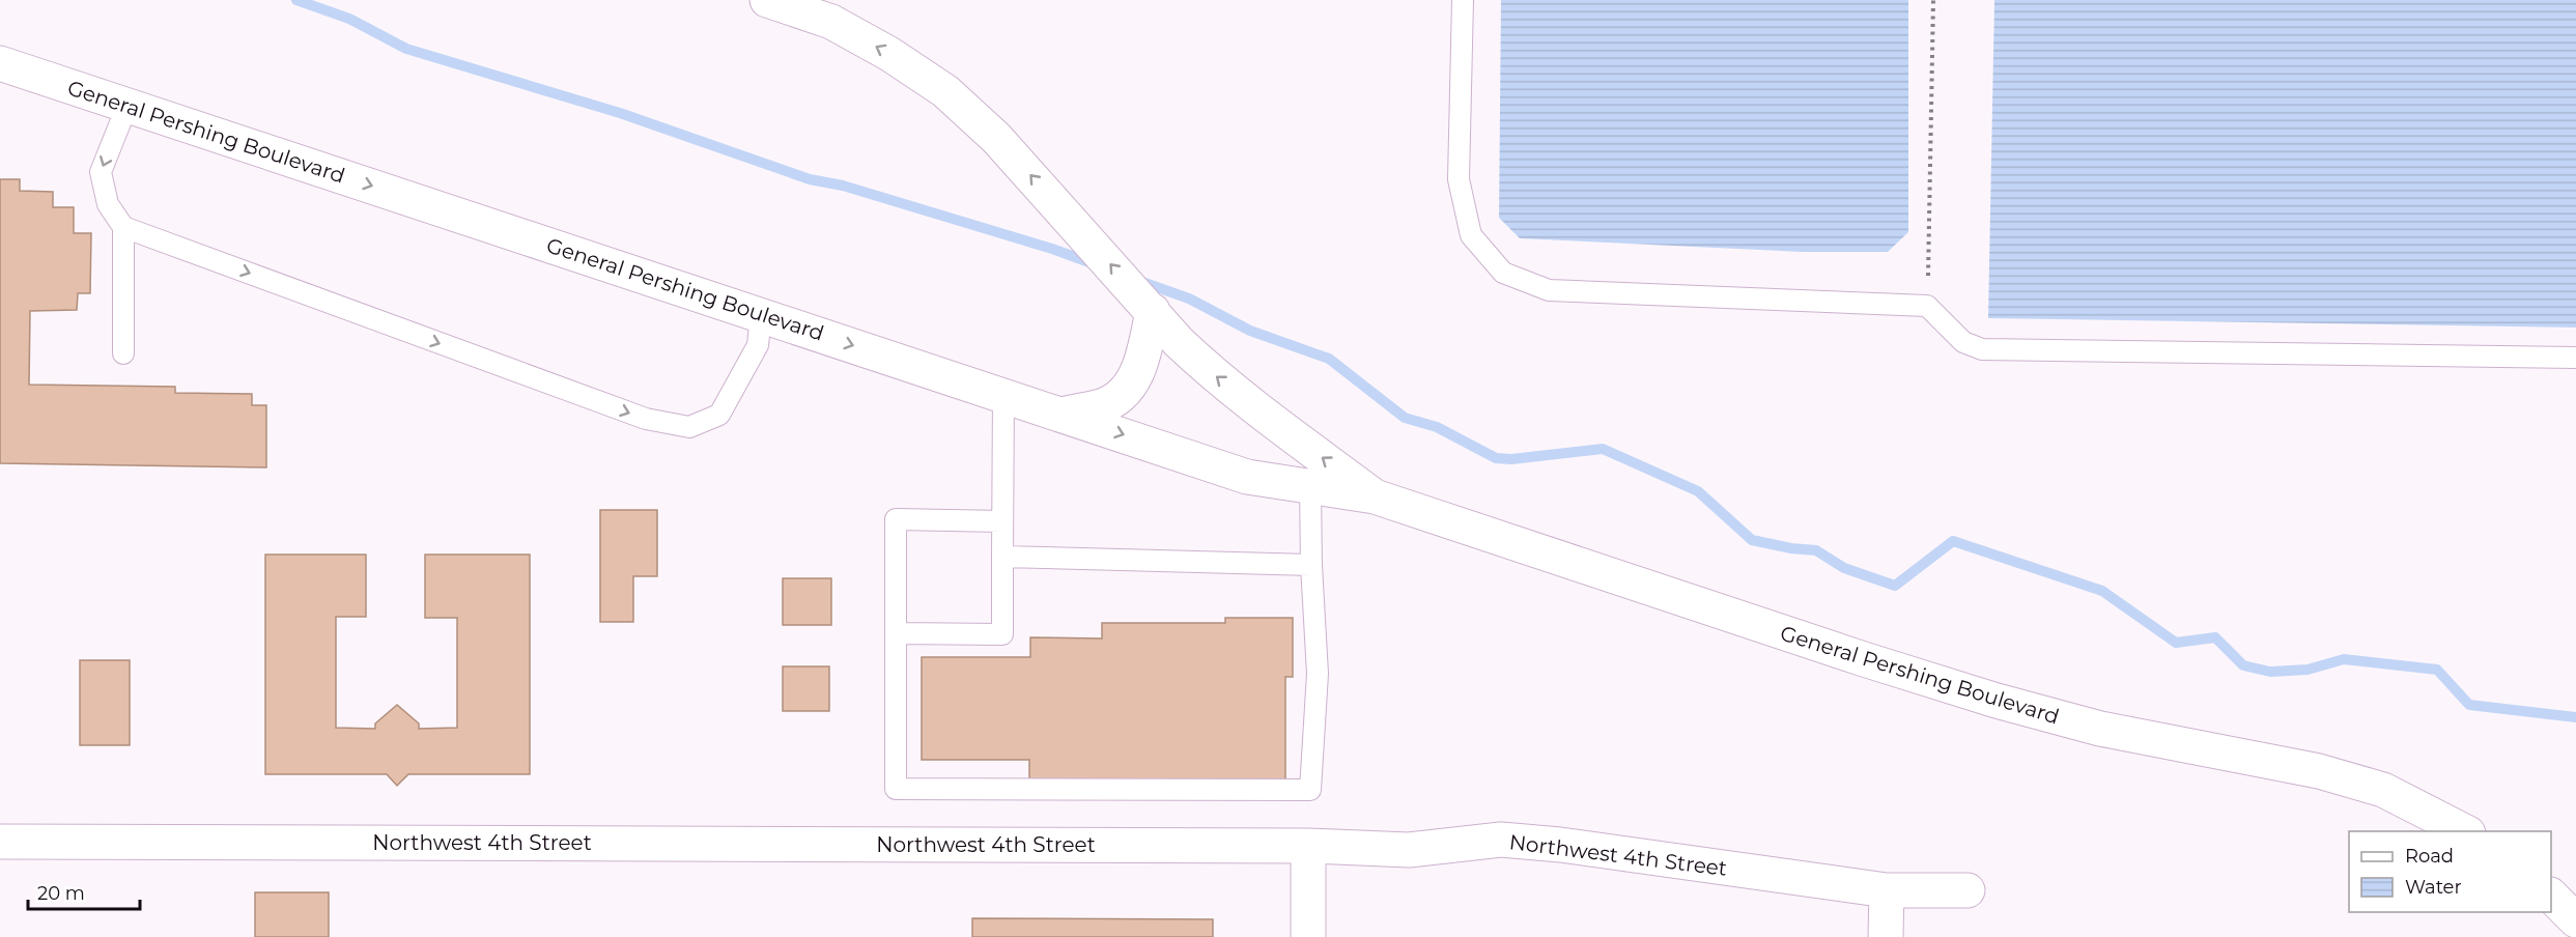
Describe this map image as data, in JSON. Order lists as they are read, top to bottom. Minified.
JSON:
{"streets":{"main road":["General Pershing Boulevard","Northwest 4th Street"]},"legend":["Road","Water"],"scale_bar":"20 m"}
